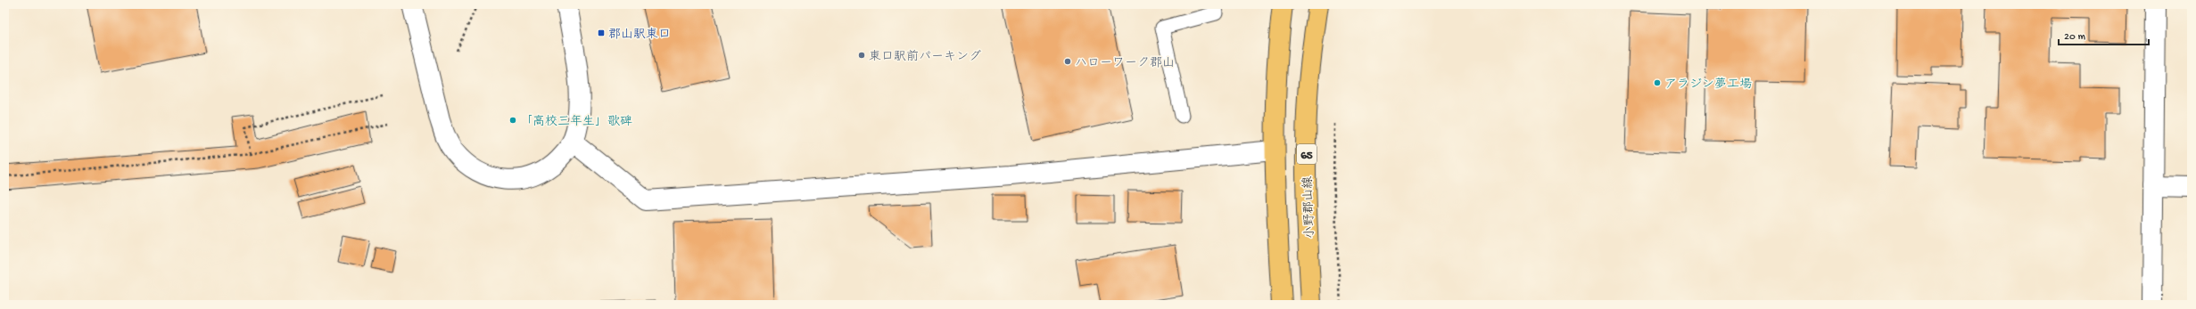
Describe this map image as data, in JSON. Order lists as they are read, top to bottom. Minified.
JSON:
{"streets":{"main road":["65","小野郡山線"]},"places":{"transit":["郡山駅東口"],"other":["東口駅前パーキング","ハローワーク郡山","アラジン夢工場","「高校三年生」歌碑"]},"scale_bar":"20 m"}
